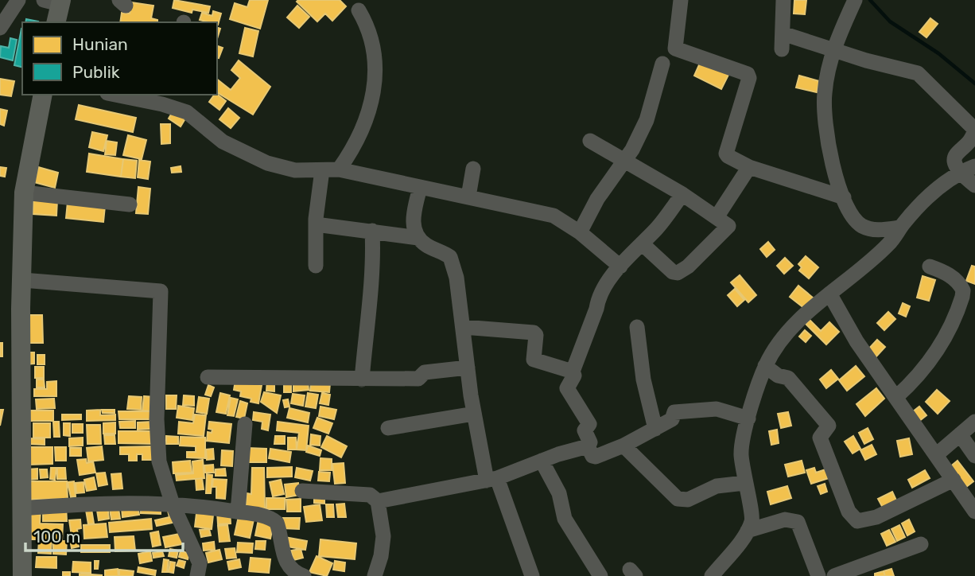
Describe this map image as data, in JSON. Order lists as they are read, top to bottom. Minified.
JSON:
{"legend":["Hunian","Publik"],"scale_bar":"100 m"}
